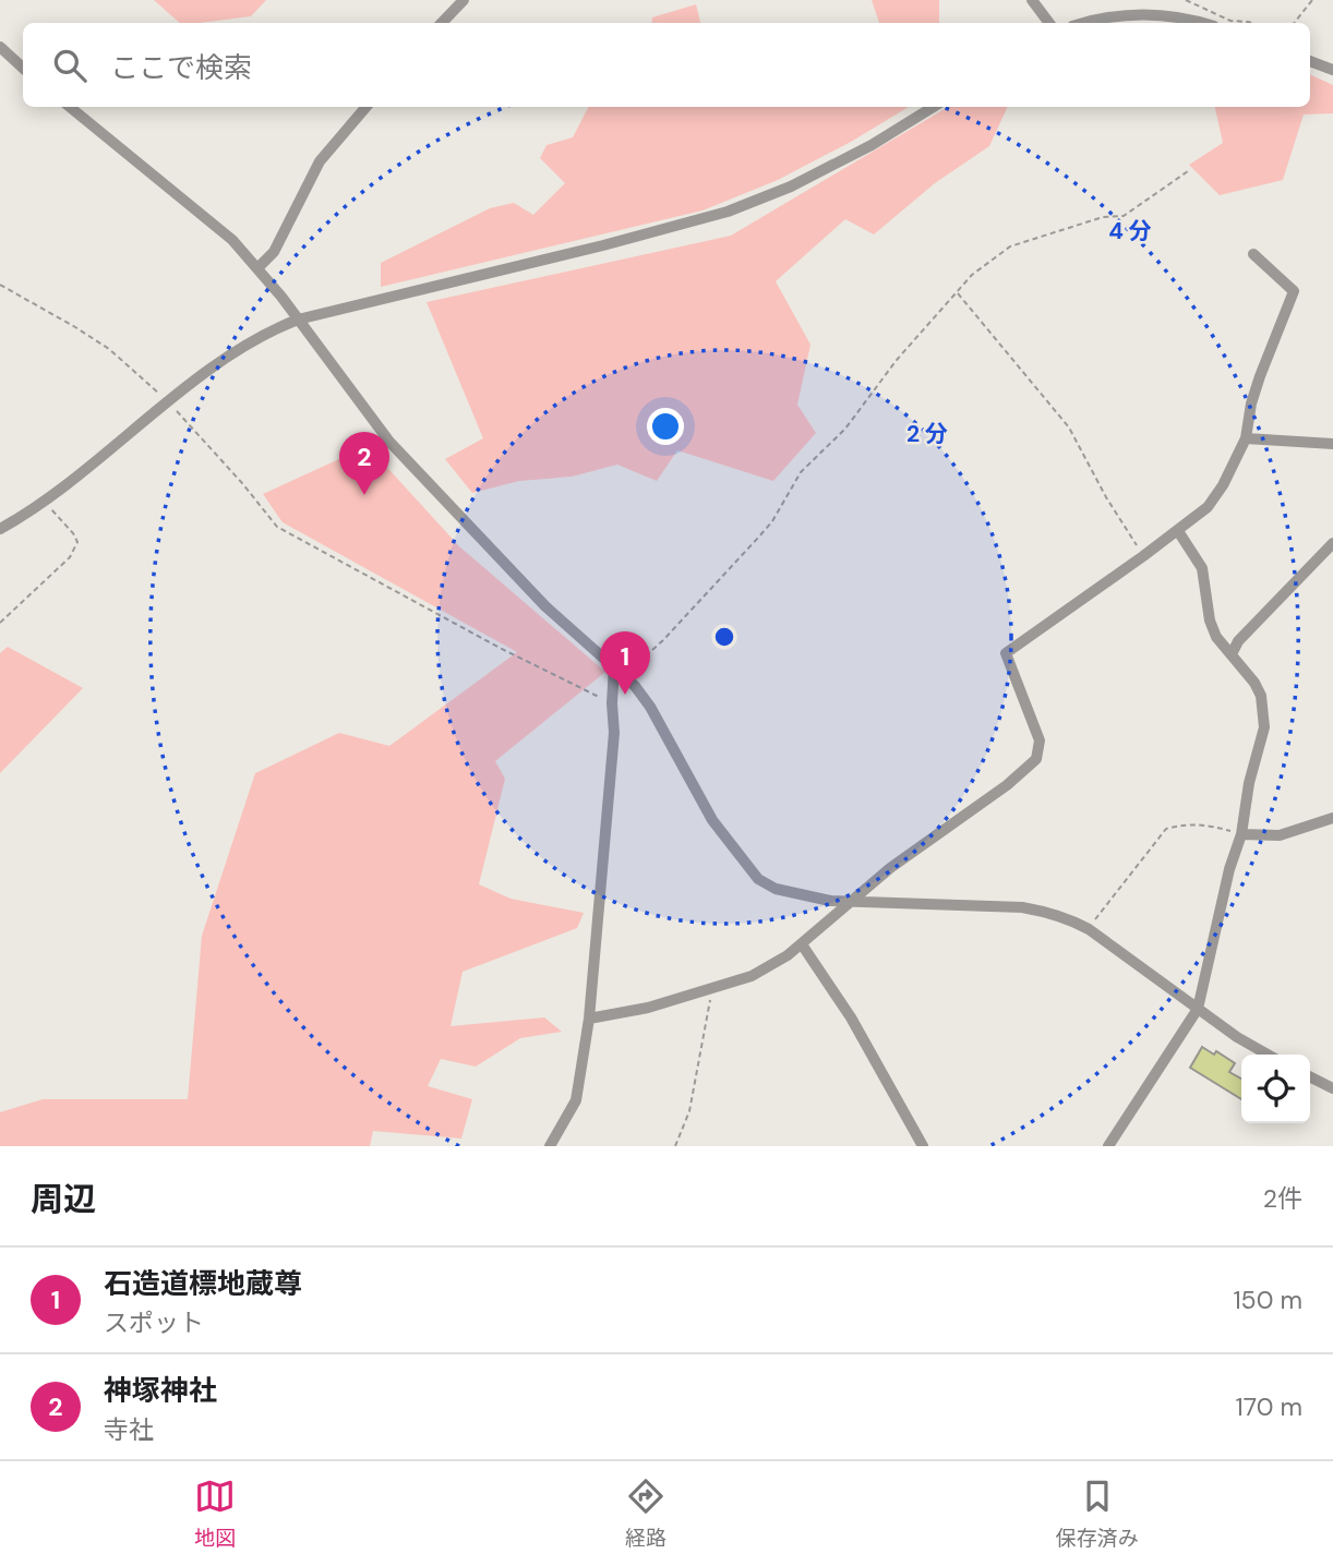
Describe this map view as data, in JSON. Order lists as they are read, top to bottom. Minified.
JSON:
{"page":{"search":"ここで検索","pins":["2","1"],"heading":["周辺","2件"],"list":[{"mark":"1","name":"石造道標地蔵尊","note":"スポット","value":"150 m"},{"mark":"2","name":"神塚神社","note":"寺社","value":"170 m"}],"nav":["地図","経路","保存済み"]},"rings":["4 分","2 分"]}
